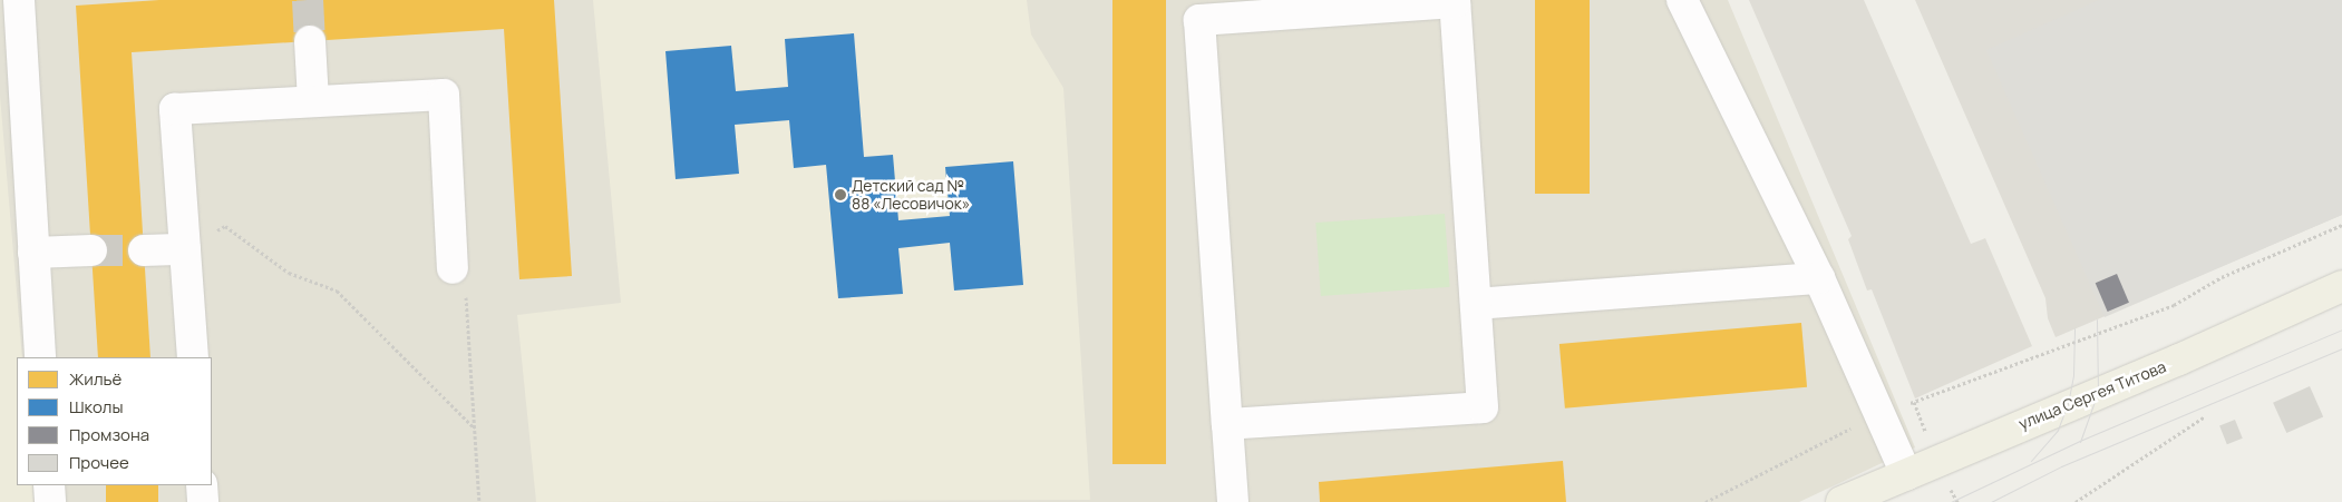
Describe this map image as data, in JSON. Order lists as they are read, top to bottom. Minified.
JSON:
{"streets":{"main road":["улица Сергея Титова"]},"places":["Детский сад № 88 «Лесовичок»"],"legend":["Жильё","Школы","Промзона","Прочее"]}
